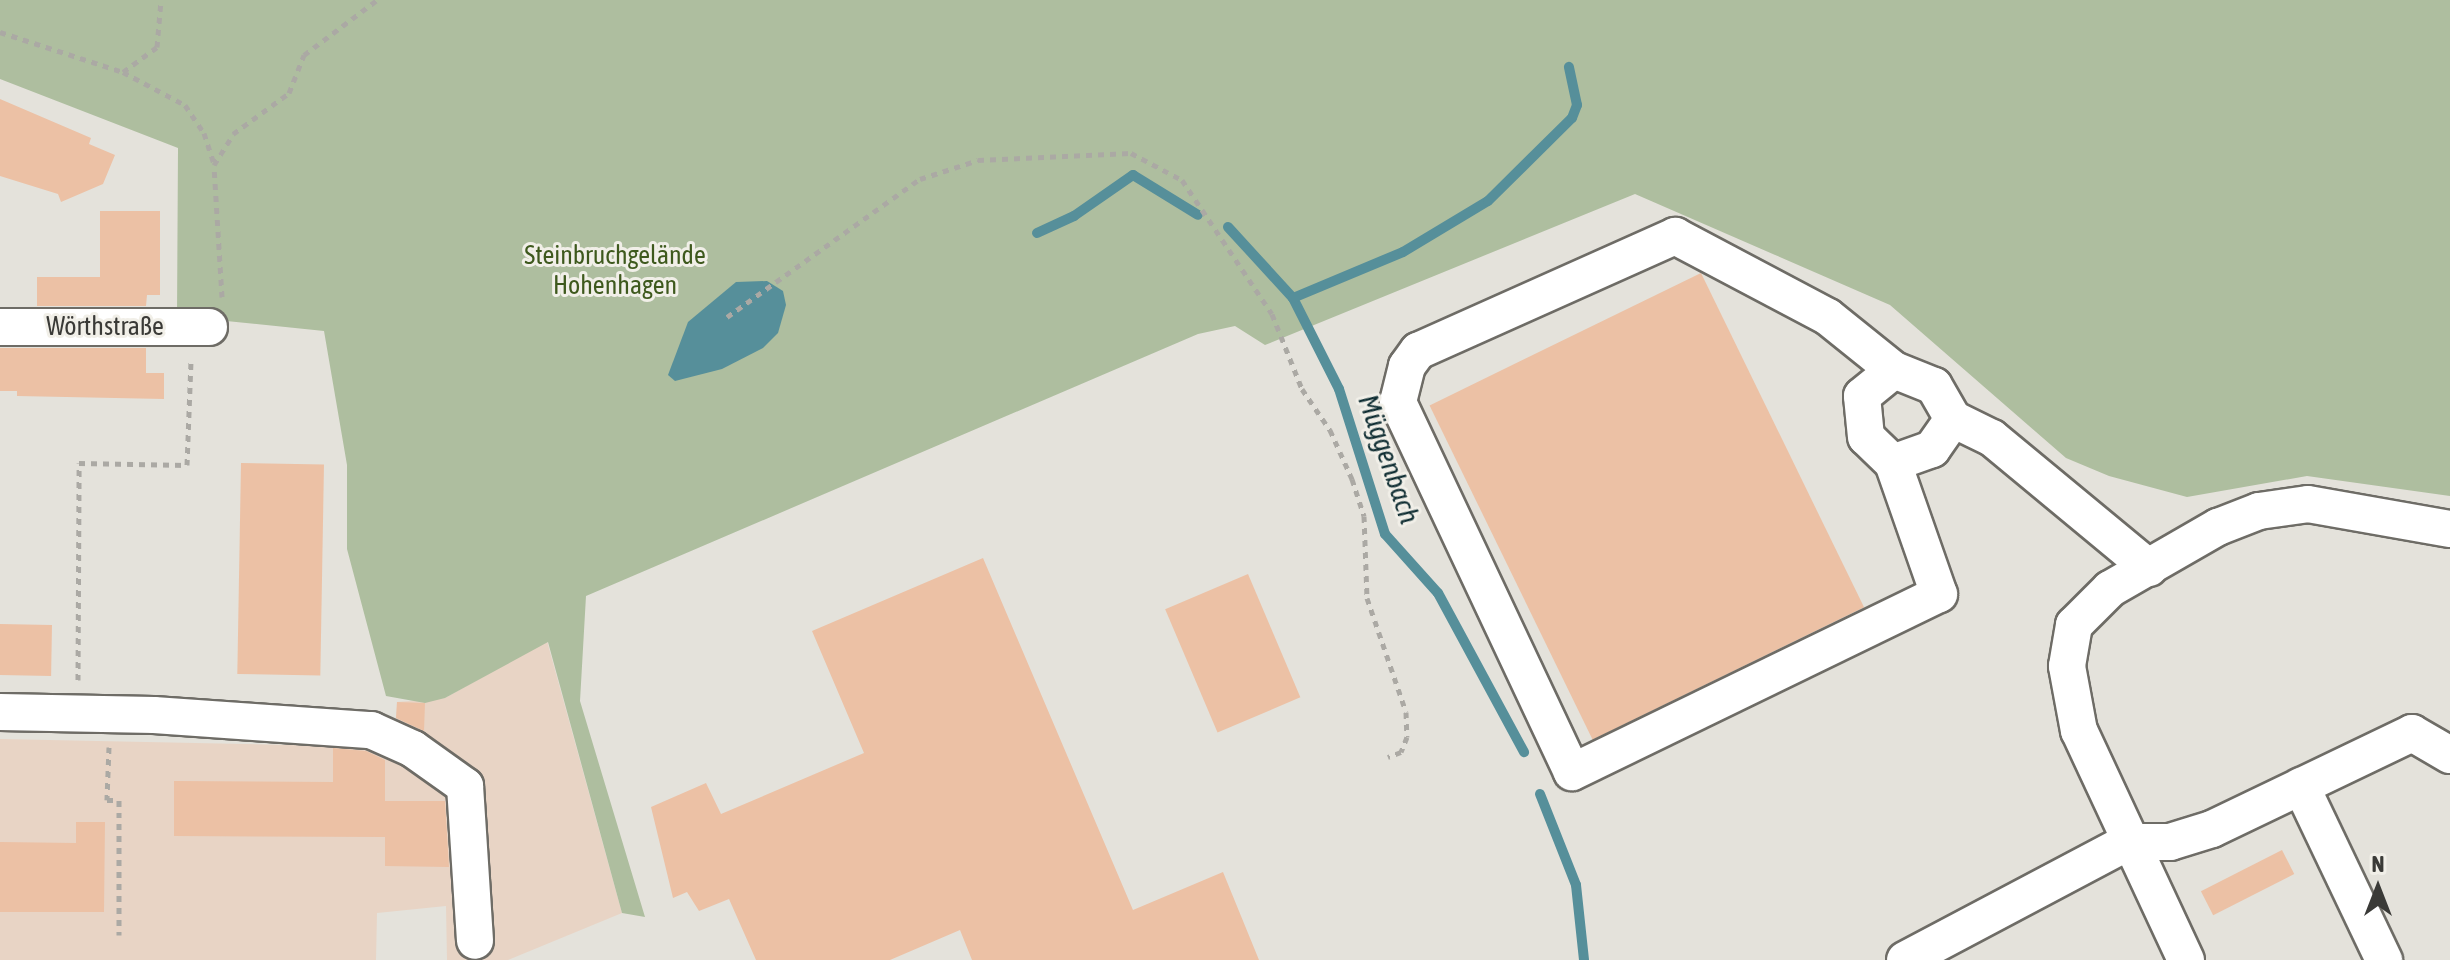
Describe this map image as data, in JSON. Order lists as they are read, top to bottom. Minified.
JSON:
{"streets":{"street":["Wörthstraße"]},"water":["Müggenbach"],"parks":["Steinbruchgelände Hohenhagen"],"north":"top"}
